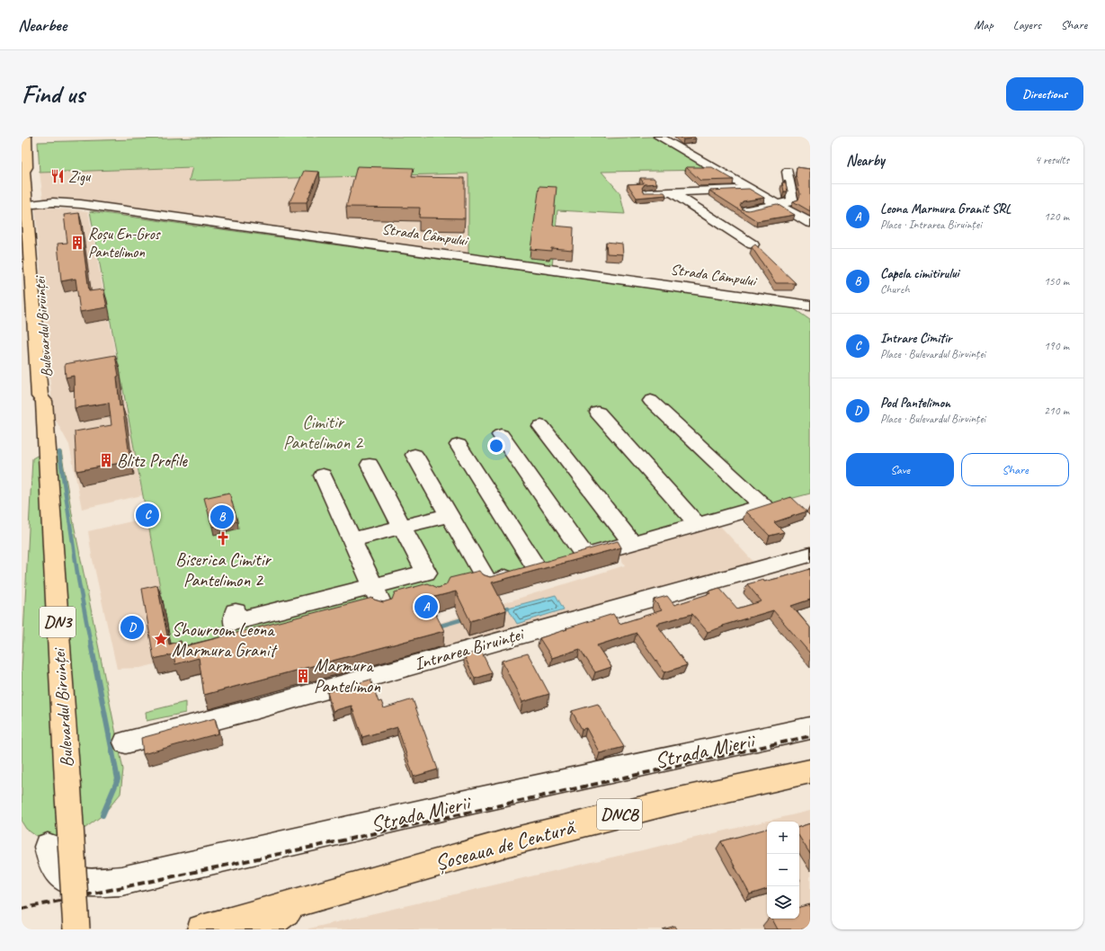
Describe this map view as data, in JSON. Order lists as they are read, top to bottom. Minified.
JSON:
{"streets":{"main road":["Bulevardul Biruinței","DN3","DNCB","Șoseaua de Centură"],"street":["Strada Câmpului","Intrarea Biruinței","Strada Mierii"]},"crossings":[["Strada Câmpului","Bulevardul Biruinței"]],"parks":["Cimitir Pantelimon 2"],"places":{"restaurant":["Zigu"],"building":["Roșu En-Gros Pantelimon","Blitz Profile","Marmura Pantelimon"],"church":["Biserica Cimitir Pantelimon 2"],"place":["Showroom Leona Marmura Granit"]},"page":{"header":"Nearbee","nav":["Map","Layers","Share"],"buttons":["Directions",["Save","Share"]],"title":"Find us","heading":["Nearby","4 results"],"list":[{"mark":"A","name":"Leona Marmura Granit SRL","note":"Place · Intrarea Biruinței","value":"120 m"},{"mark":"B","name":"Capela cimitirului","note":"Church","value":"150 m"},{"mark":"C","name":"Intrare Cimitir","note":"Place · Bulevardul Biruinței","value":"190 m"},{"mark":"D","name":"Pod Pantelimon","note":"Place · Bulevardul Biruinței","value":"210 m"}],"pins":["C","B","A","D"],"map_buttons":["+","−"]}}
